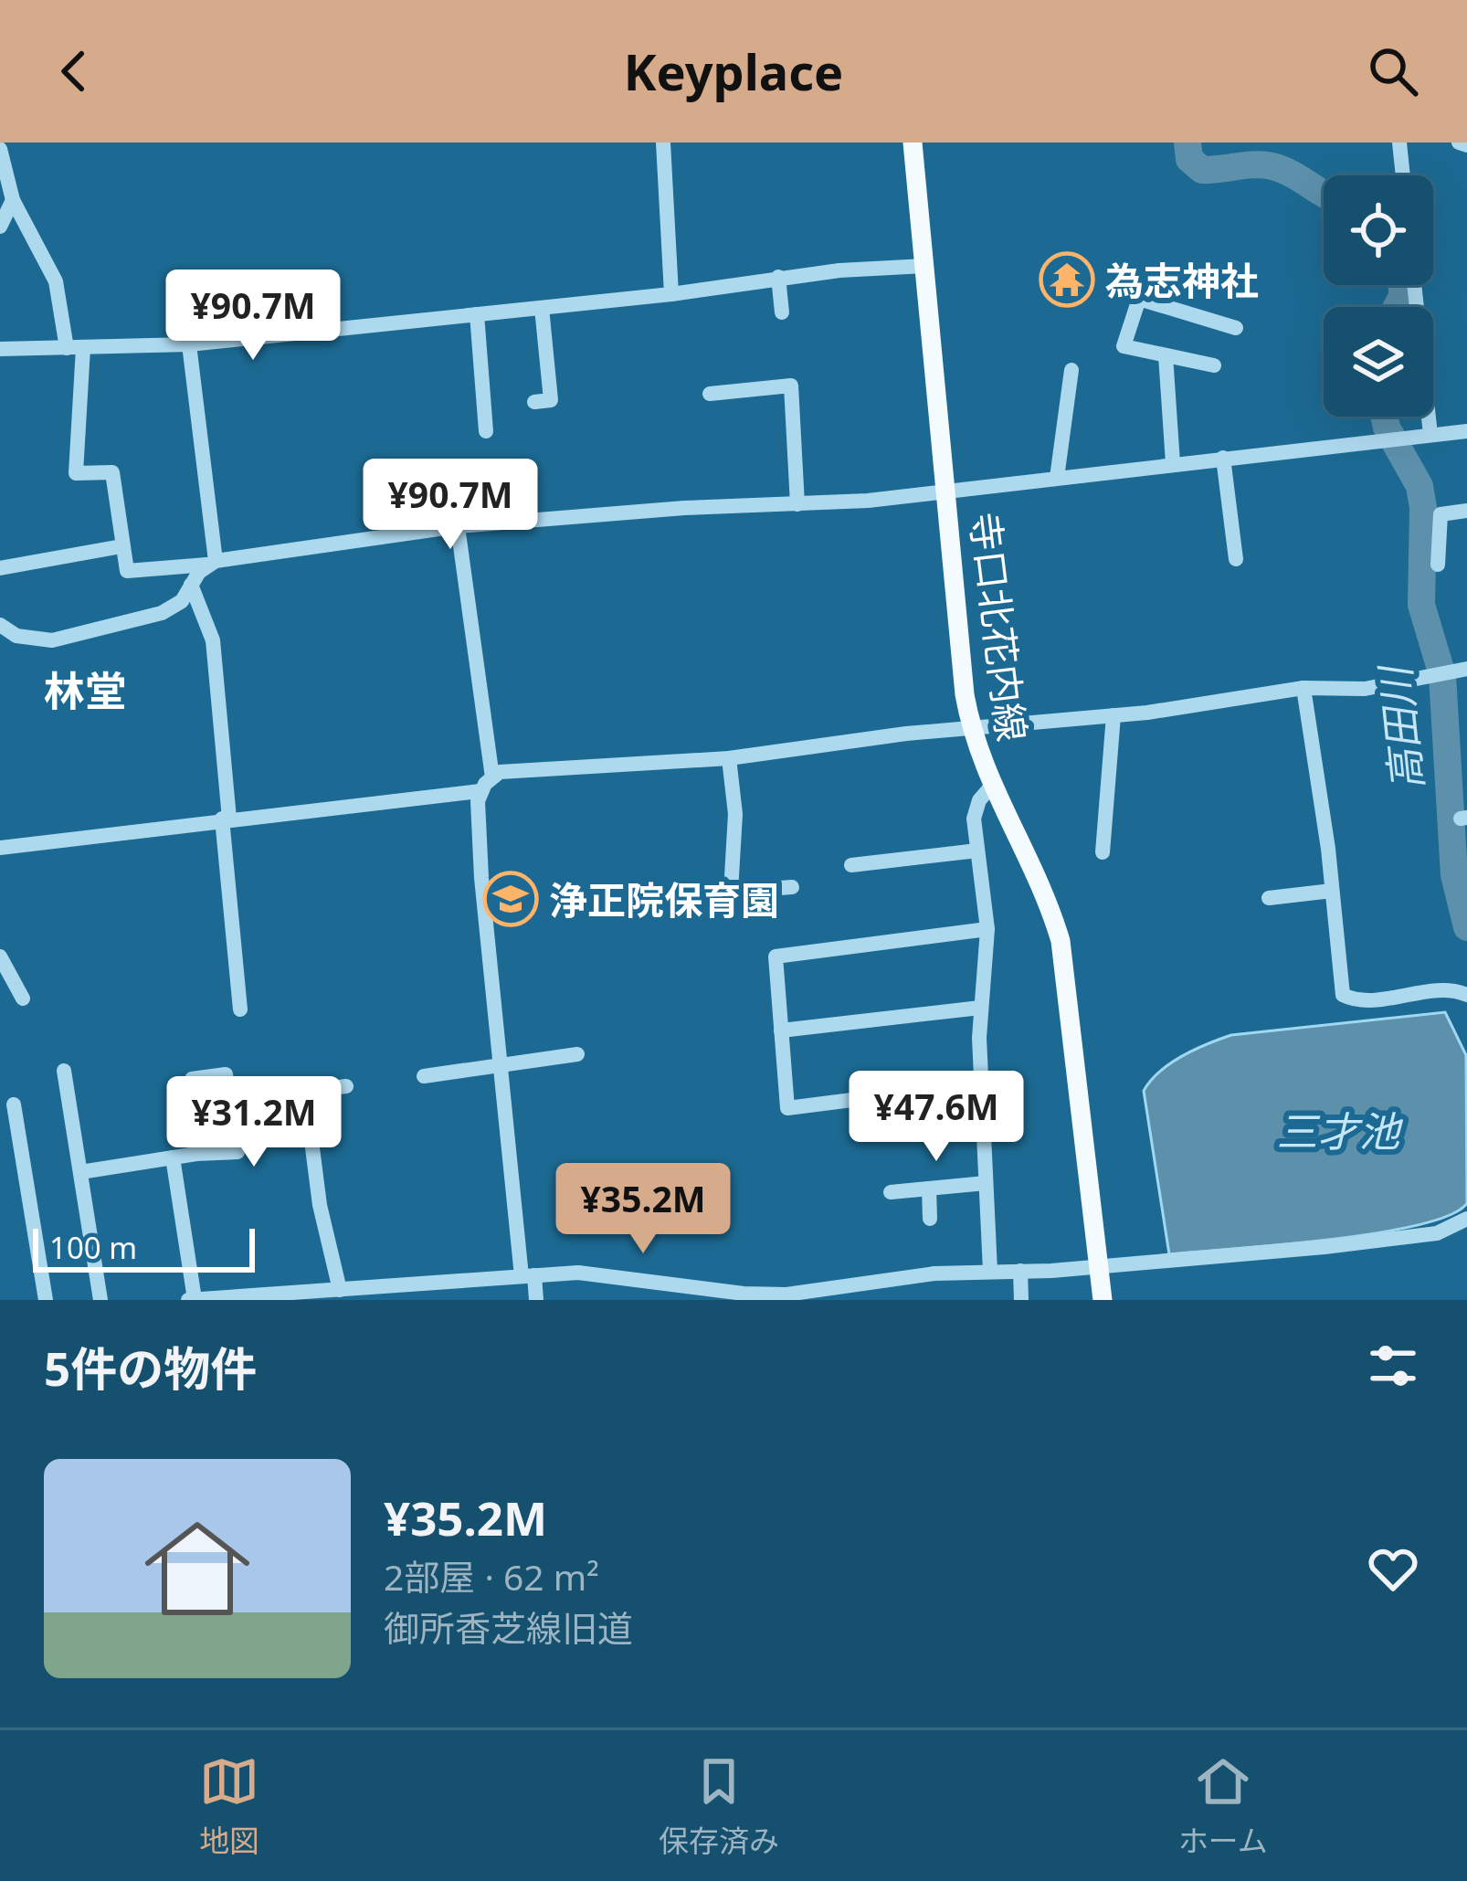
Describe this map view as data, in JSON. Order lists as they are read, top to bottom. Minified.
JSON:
{"streets":{"main road":["寺口北花内線"]},"districts":["林堂"],"water":["高田川","三才池"],"places":{"temple":["為志神社"],"school or university":["浄正院保育園"]},"scale_bar":"100 m","page":{"header":"Keyplace","price":["¥90.7M","¥90.7M","¥47.6M","¥31.2M","¥35.2M"],"scale":"100 m","heading":"5件の物件","list":[{"name":"¥35.2M","note":"2部屋 · 62 m² · 御所香芝線旧道"}],"tabs":["地図","保存済み","ホーム"]}}
